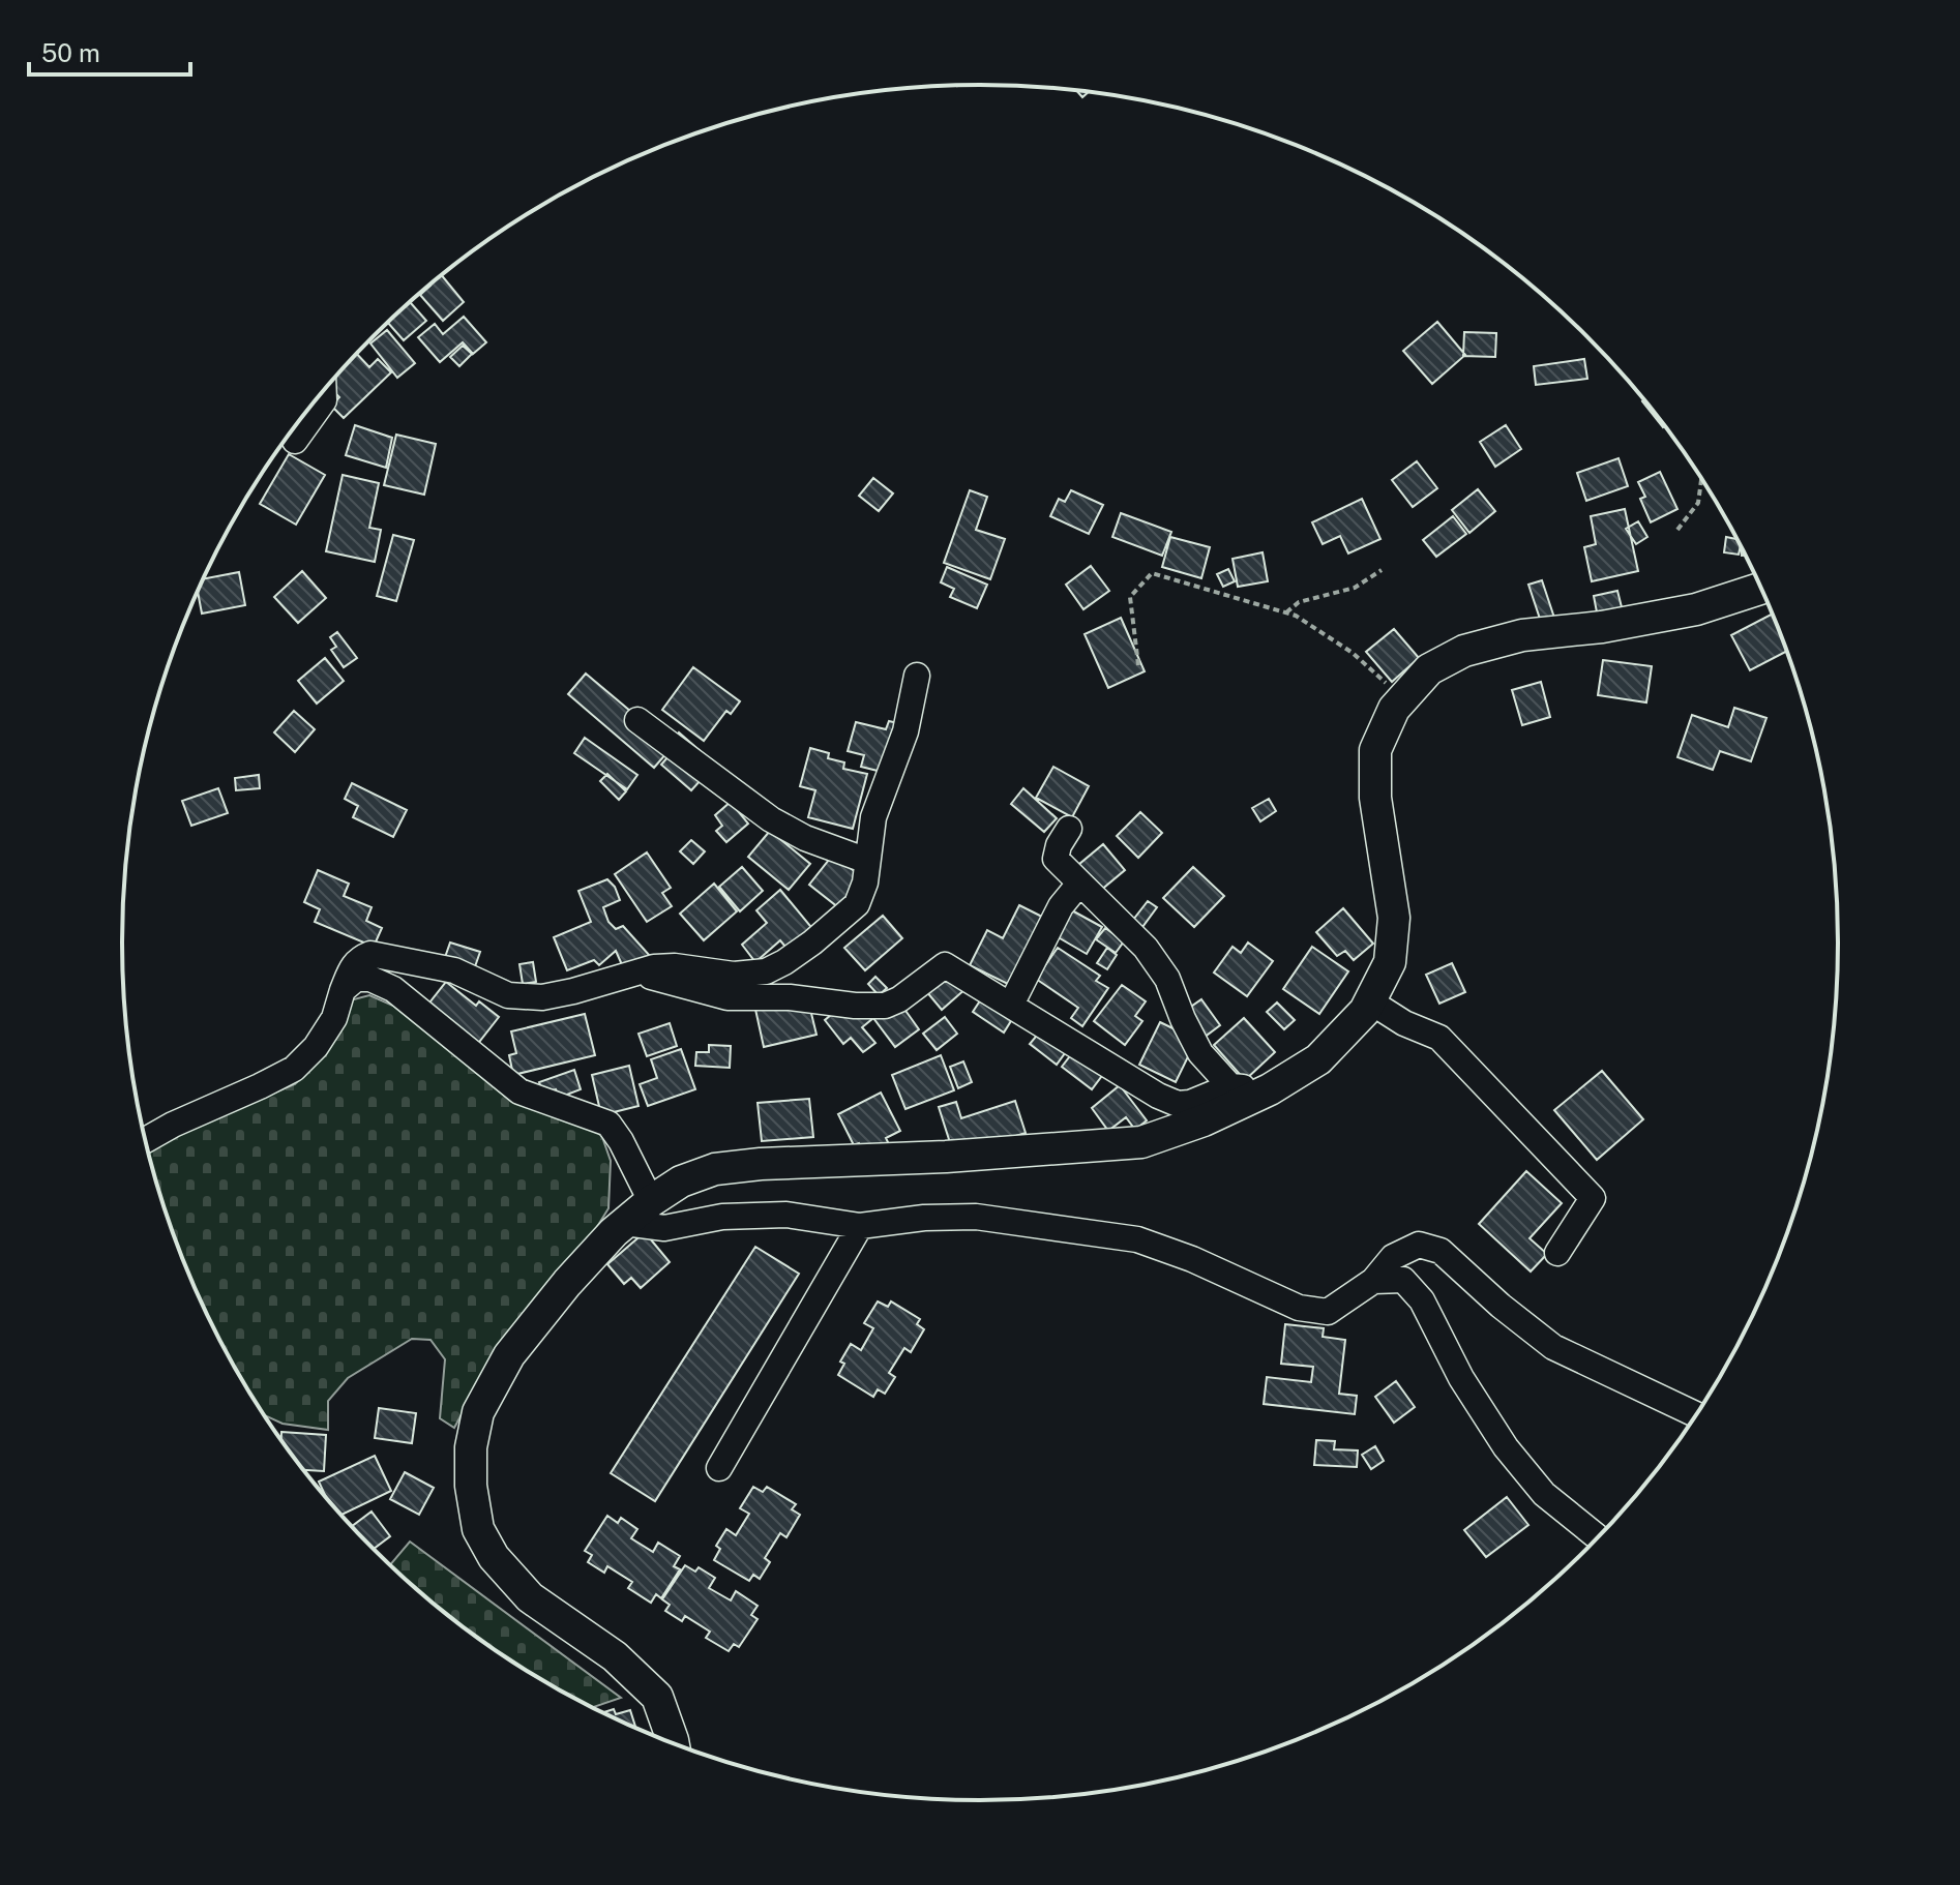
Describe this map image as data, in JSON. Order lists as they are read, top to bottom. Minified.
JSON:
{"scale_bar":"50 m"}
